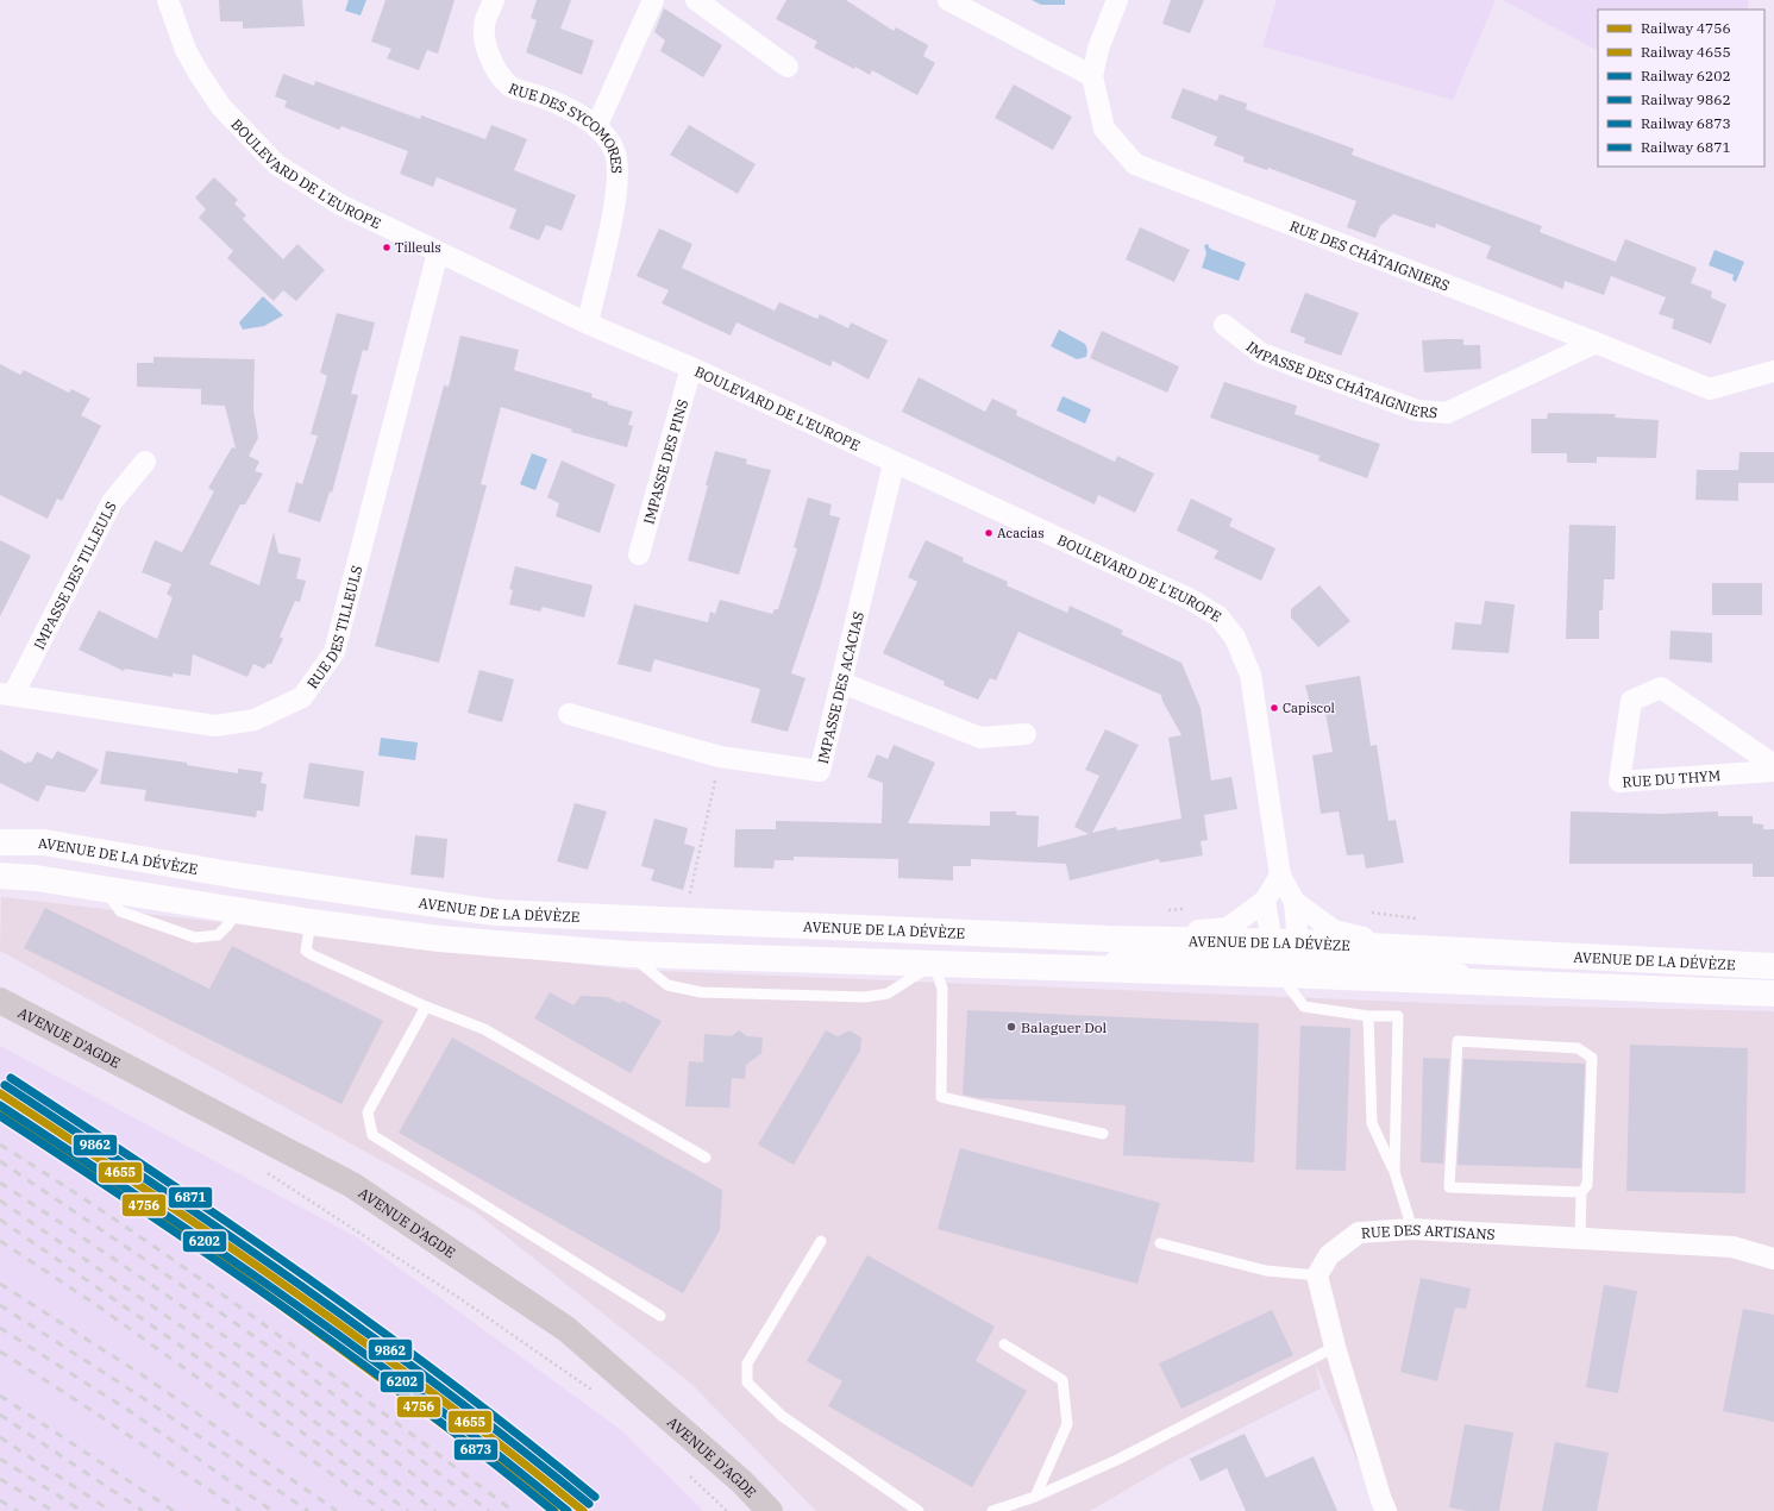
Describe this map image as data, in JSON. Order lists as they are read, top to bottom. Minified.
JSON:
{"streets":{"main road":["AVENUE DE LA DÉVÈZE","AVENUE D'AGDE"],"street":["RUE DES SYCOMORES","BOULEVARD DE L'EUROPE","RUE DES CHÂTAIGNIERS","IMPASSE DES CHÂTAIGNIERS","IMPASSE DES PINS","IMPASSE DES TILLEULS","RUE DES TILLEULS","IMPASSE DES ACACIAS","RUE DU THYM","RUE DES ARTISANS"]},"crossings":[["RUE DES SYCOMORES","BOULEVARD DE L'EUROPE"],["BOULEVARD DE L'EUROPE","IMPASSE DES PINS"],["BOULEVARD DE L'EUROPE","RUE DES TILLEULS"],["BOULEVARD DE L'EUROPE","IMPASSE DES ACACIAS"],["BOULEVARD DE L'EUROPE","AVENUE DE LA DÉVÈZE"],["RUE DES CHÂTAIGNIERS","IMPASSE DES CHÂTAIGNIERS"],["IMPASSE DES TILLEULS","RUE DES TILLEULS"]],"places":["Tilleuls","Acacias","Capiscol","Balaguer Dol"],"lines":["rail line 6871","rail line 9862","rail line 4655","rail line 6202","rail line 4756","rail line 6873"],"legend":["Railway 4756","Railway 4655","Railway 6202","Railway 9862","Railway 6873","Railway 6871"]}
